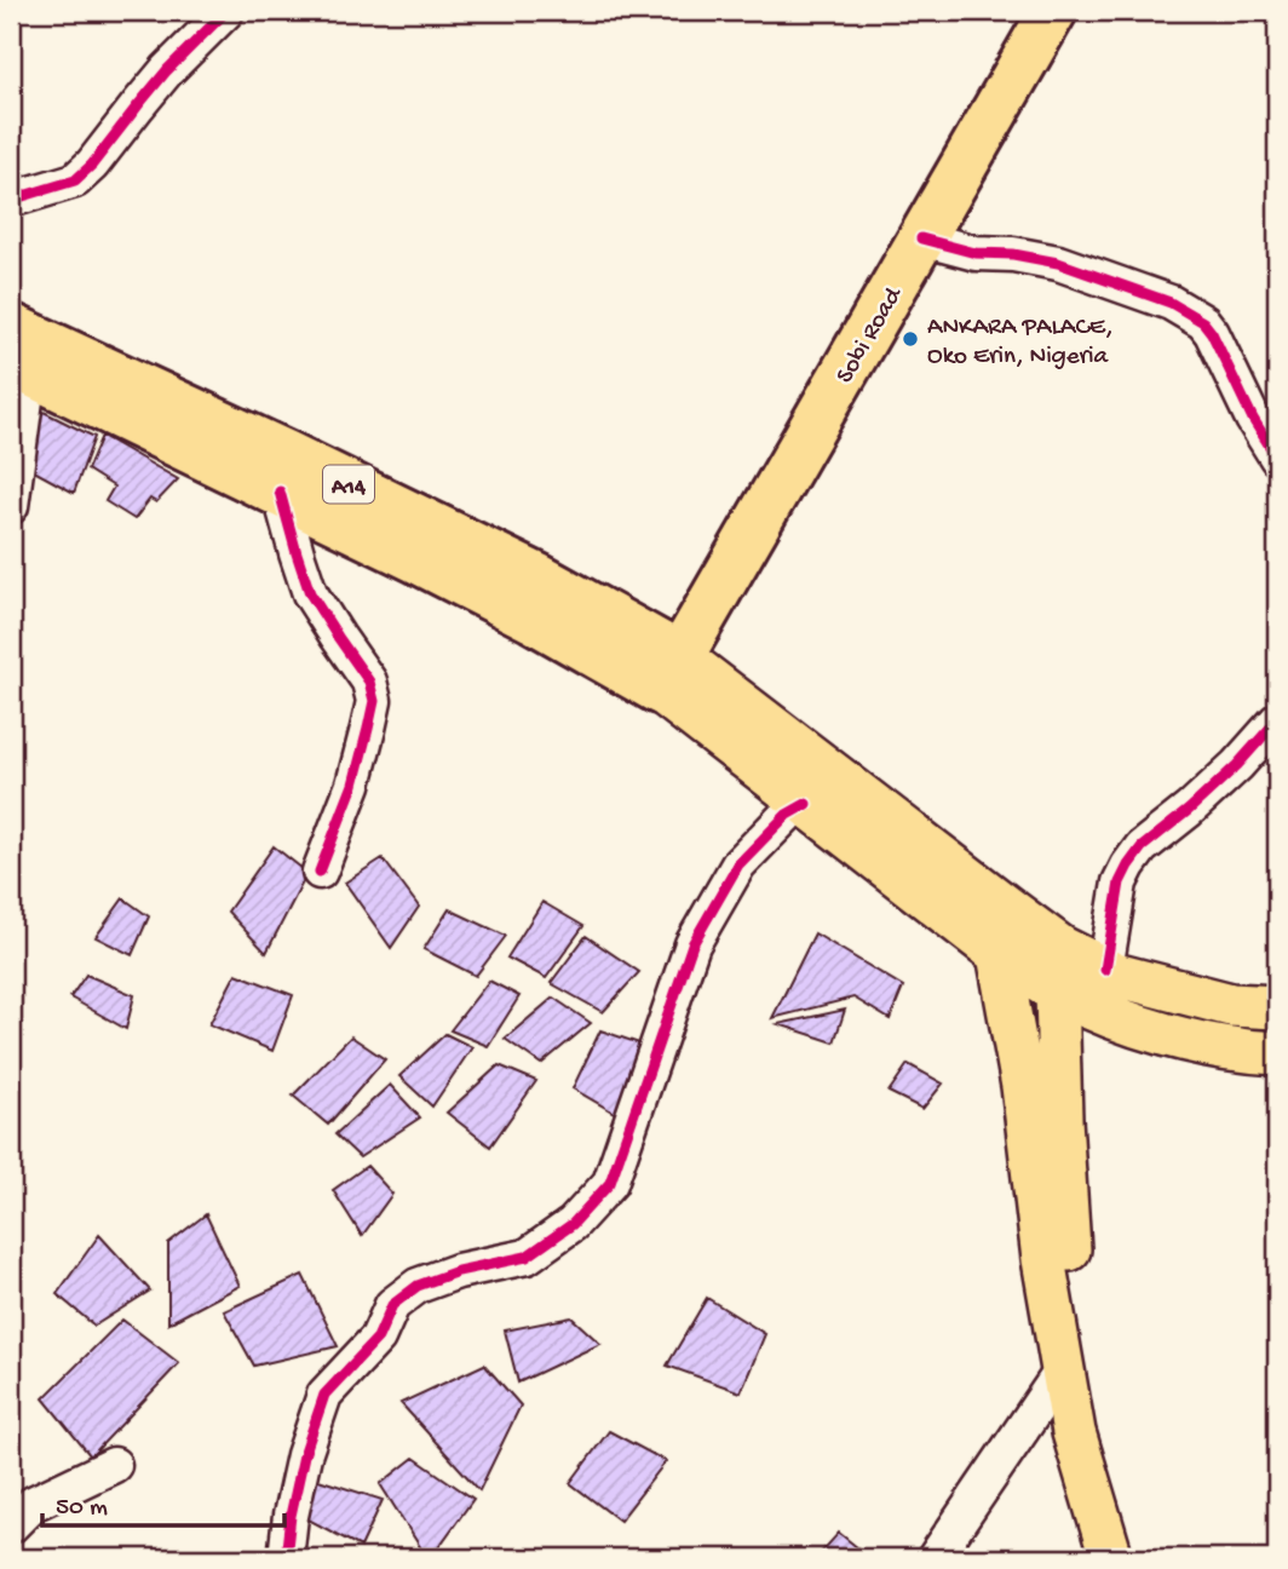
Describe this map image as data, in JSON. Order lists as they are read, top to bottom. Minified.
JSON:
{"streets":{"highway":["Sobi Road","A14"]},"crossings":[["Sobi Road","A14"]],"places":["ANKARA PALACE, Oko Erin, Nigeria"],"scale_bar":"50 m"}
